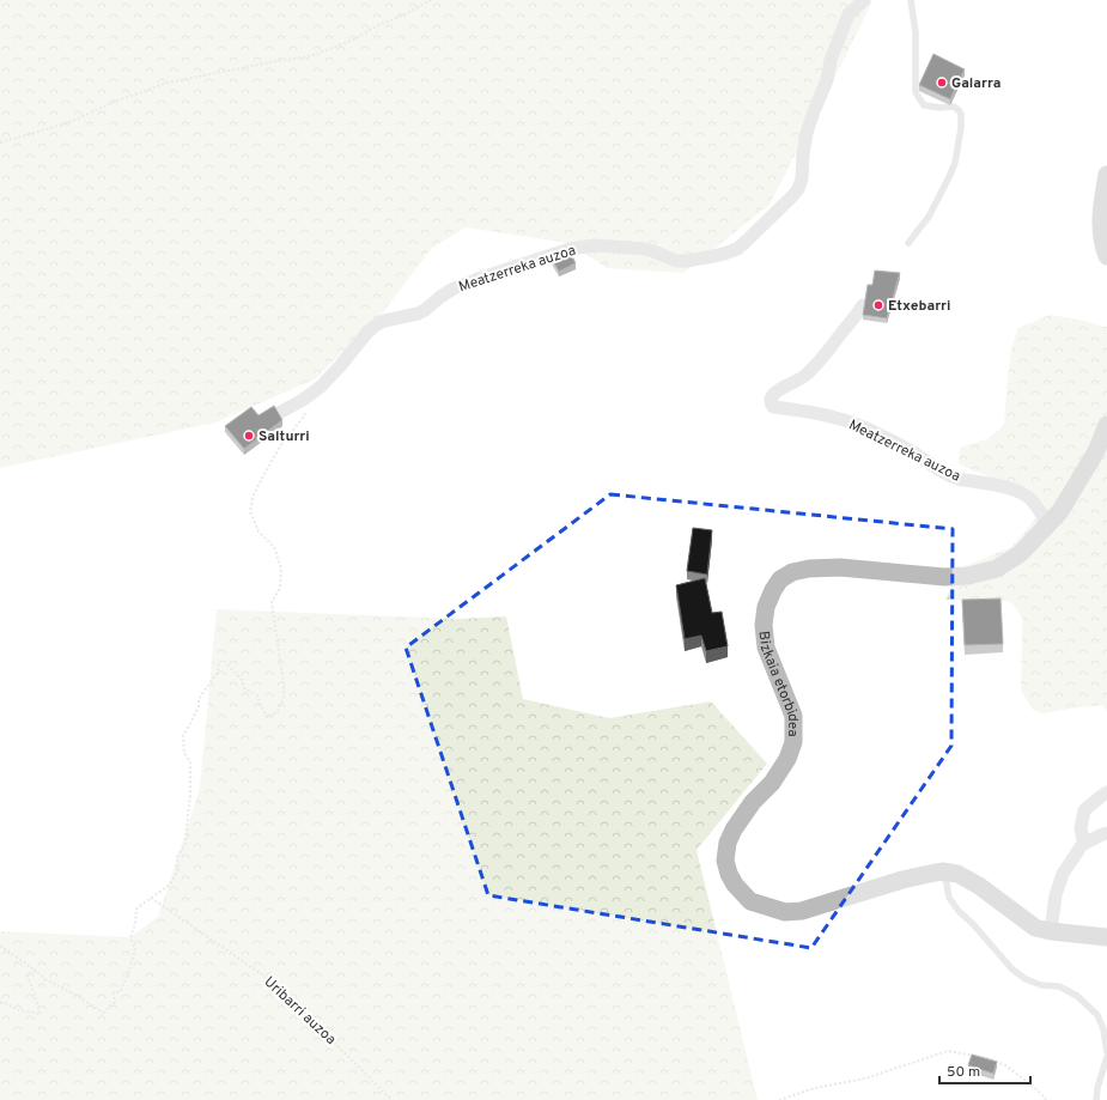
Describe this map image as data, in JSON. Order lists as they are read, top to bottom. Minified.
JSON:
{"streets":{"street":["Meatzerreka auzoa","Bizkaia etorbidea"],"path":["Uribarri auzoa"]},"crossings":[["Meatzerreka auzoa","Bizkaia etorbidea"]],"places":["Galarra","Etxebarri","Salturri"],"scale_bar":"50 m"}
